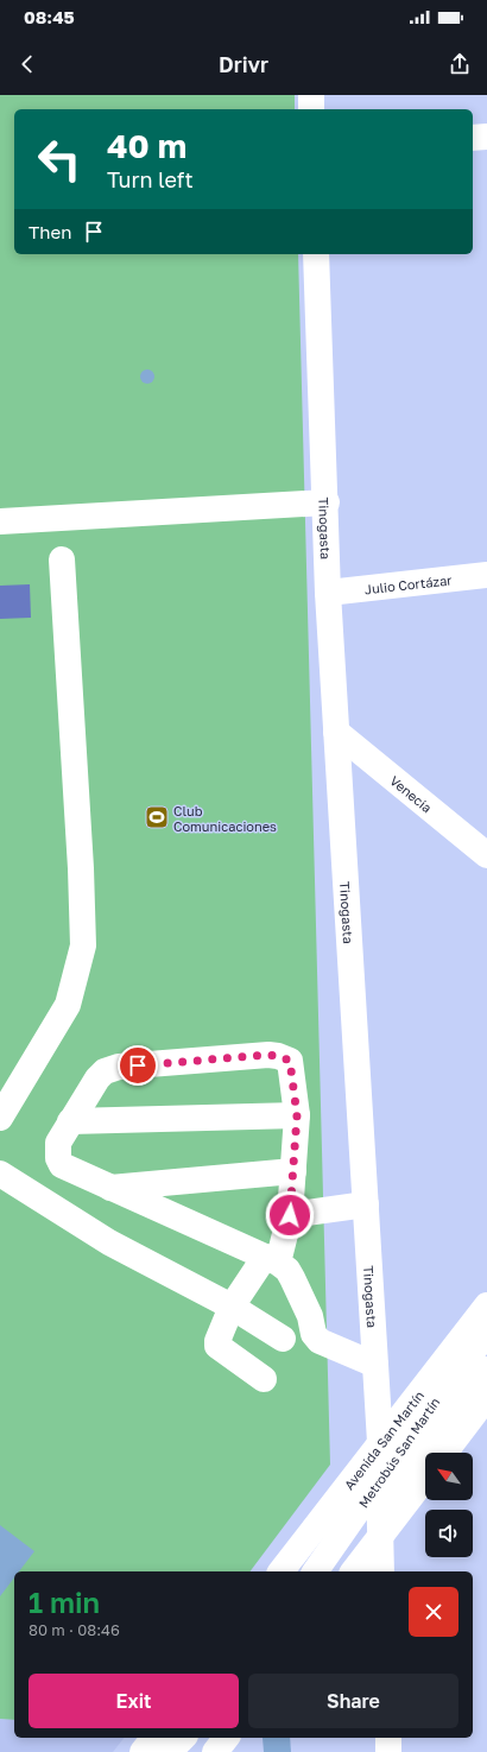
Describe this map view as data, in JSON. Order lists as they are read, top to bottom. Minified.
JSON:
{"streets":{"street":["Tinogasta","Julio Cortázar","Venecia","Avenida San Martín","Metrobús San Martín"]},"crossings":[["Tinogasta","Julio Cortázar"],["Tinogasta","Venecia"],["Tinogasta","Avenida San Martín"],["Tinogasta","Metrobús San Martín"]],"places":{"sports":["Club Comunicaciones"]},"north":"top left","page":{"status":"08:45","header":"Drivr","turn":["40 m","Turn left"],"then":"Then","heading":["1 min","80 m · 08:46"],"buttons":["Exit","Share"]}}
